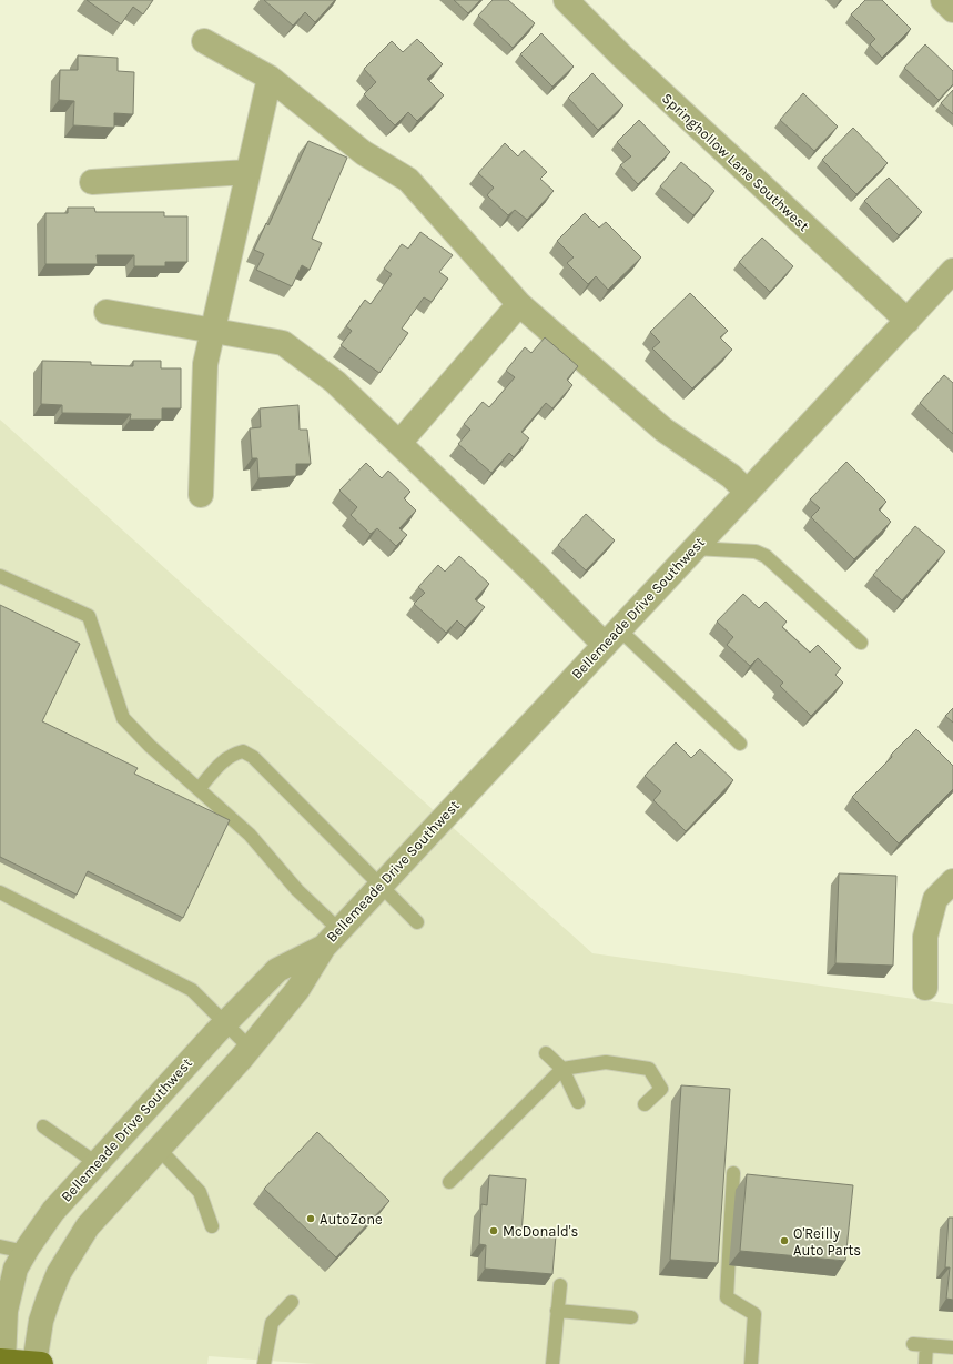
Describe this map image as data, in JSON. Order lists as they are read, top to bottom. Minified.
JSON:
{"streets":{"street":["Springhollow Lane Southwest","Bellemeade Drive Southwest"]},"crossings":[["Springhollow Lane Southwest","Bellemeade Drive Southwest"]],"places":["AutoZone","McDonald's","O'Reilly Auto Parts"]}
